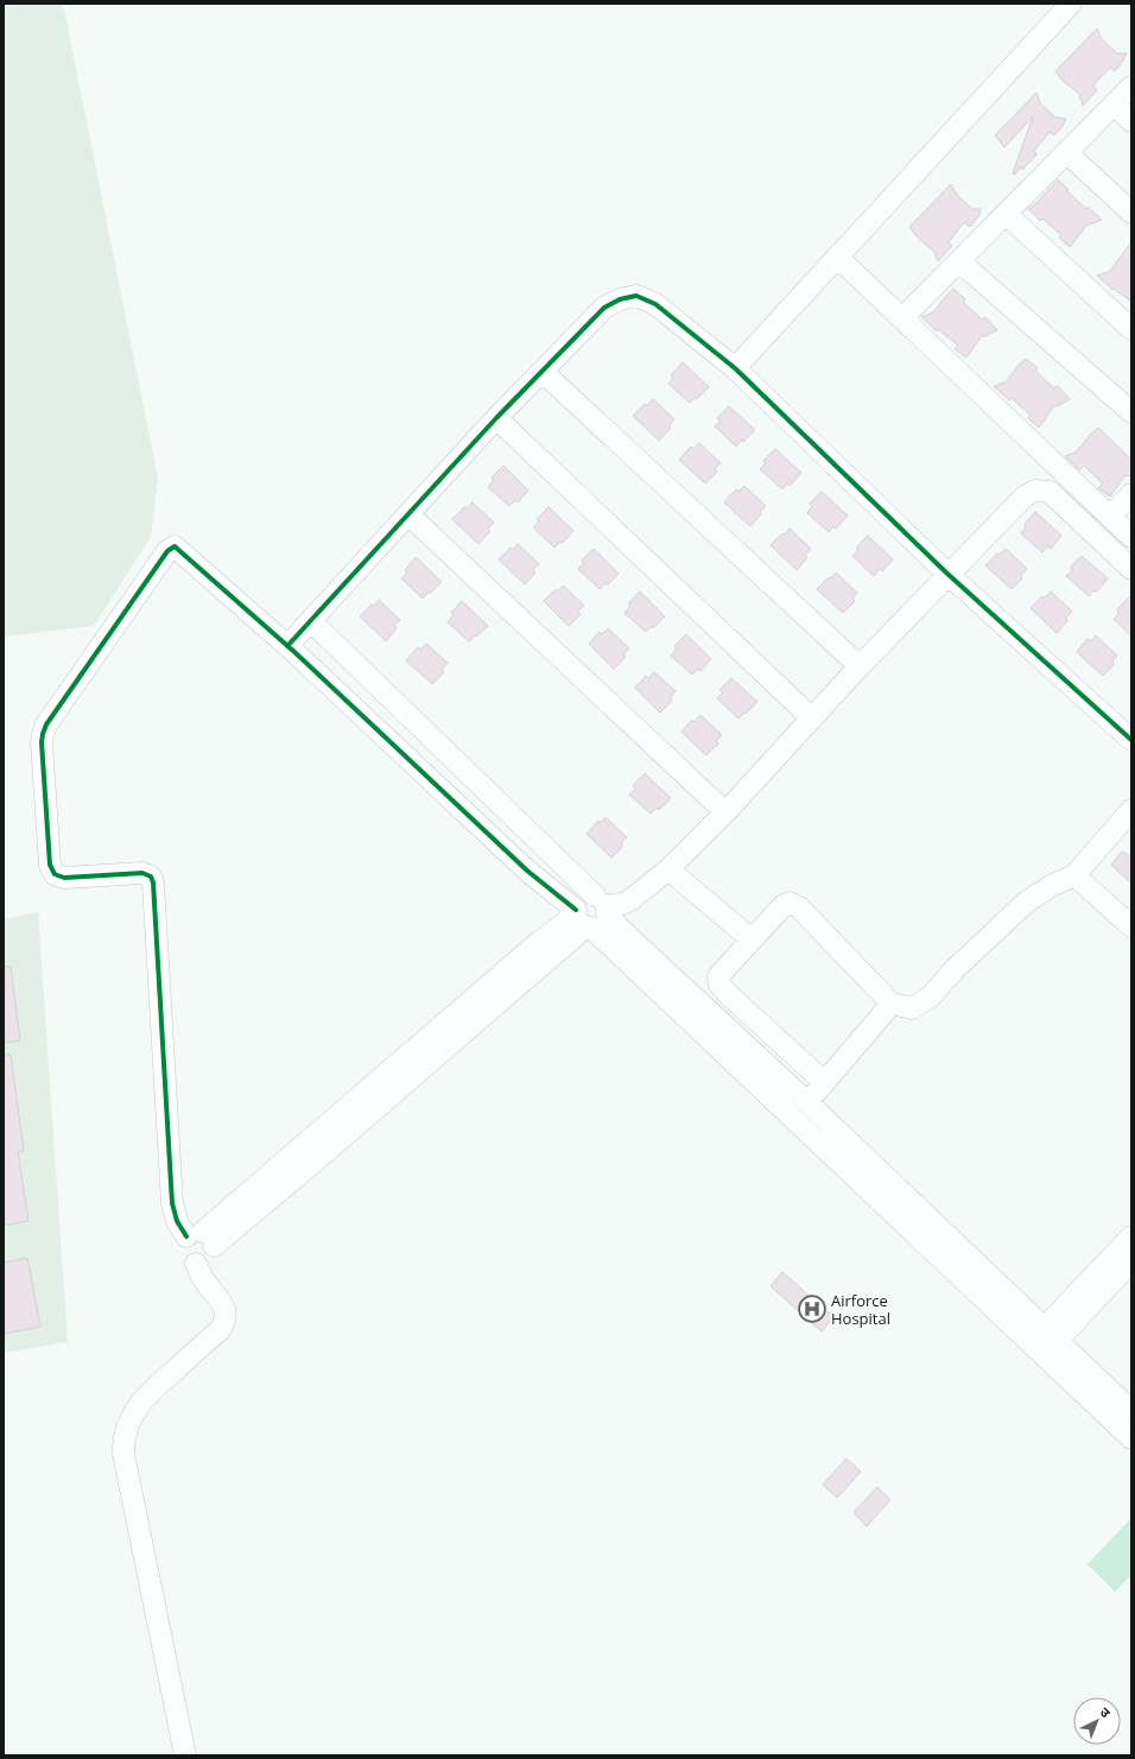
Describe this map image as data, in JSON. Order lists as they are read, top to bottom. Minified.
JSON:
{"places":{"hospital":["Airforce Hospital"]},"north":"top right"}
